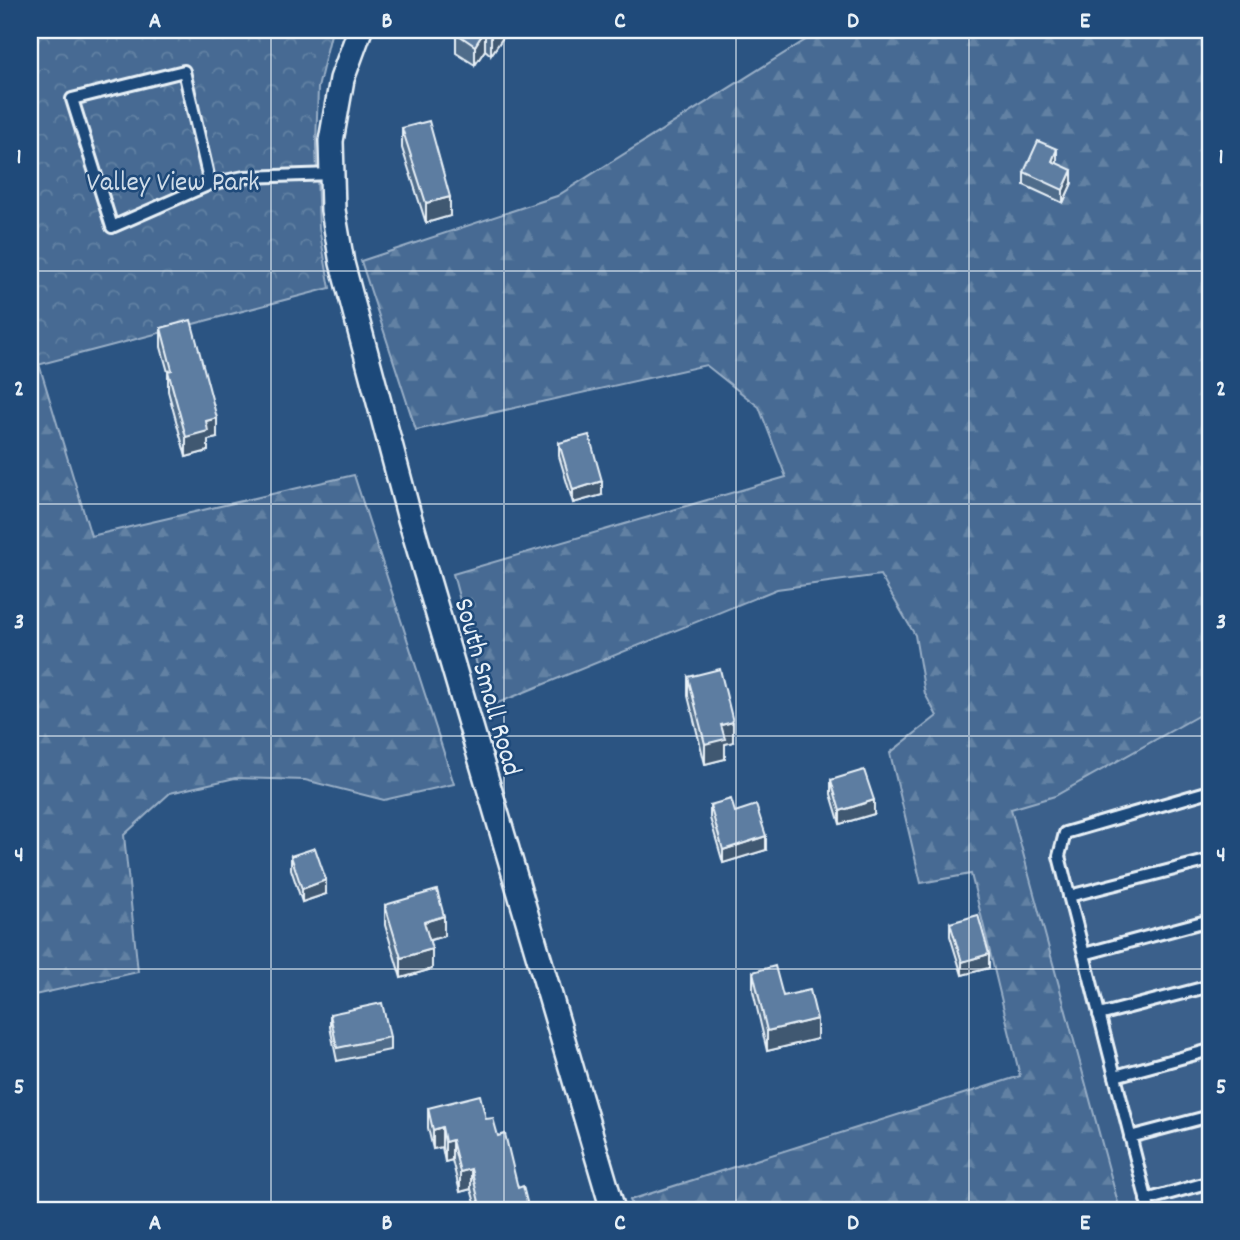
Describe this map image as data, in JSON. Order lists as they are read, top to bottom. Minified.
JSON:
{"streets":{"street":["South Small Road"]},"parks":["Valley View Park"],"grid":{"columns":["A","B","C","D","E"],"rows":["1","2","3","4","5"]}}
